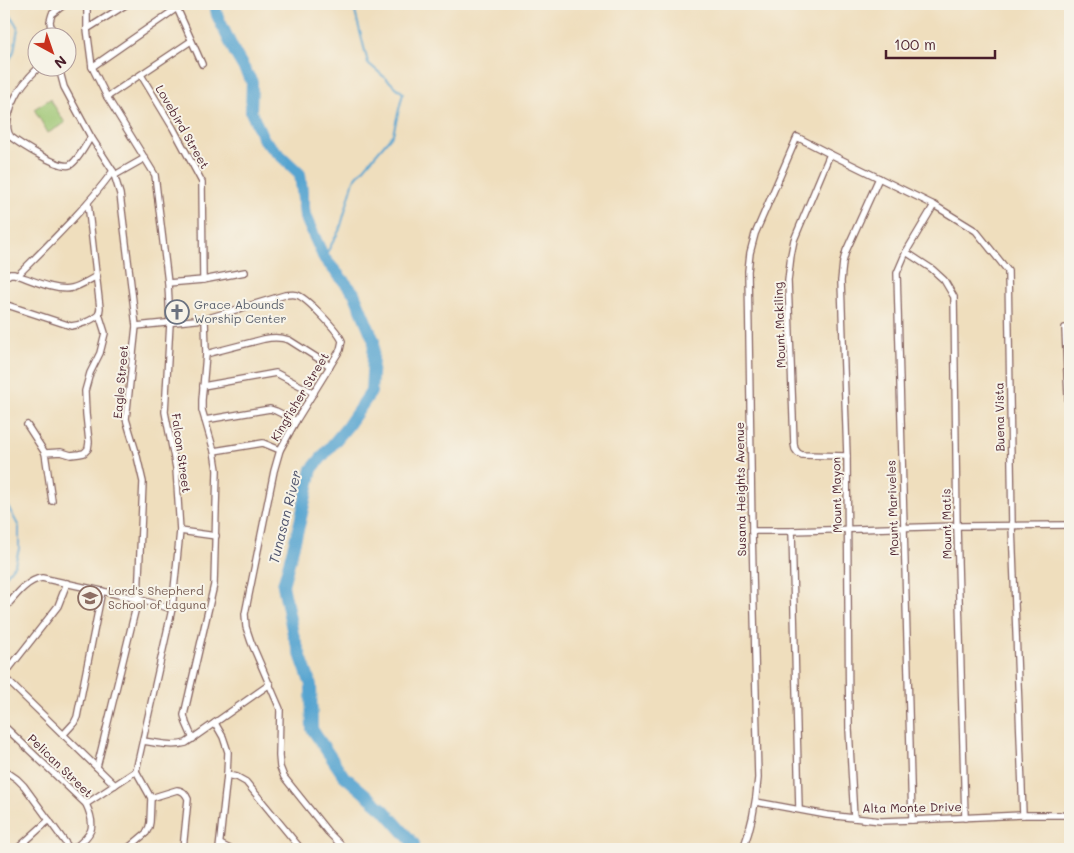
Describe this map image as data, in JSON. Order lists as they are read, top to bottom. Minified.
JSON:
{"streets":{"street":["Lovebird Street","Mount Makiling","Eagle Street","Kingfisher Street","Buena Vista","Falcon Street","Susana Heights Avenue","Mount Mayon","Mount Mariveles","Mount Matis","Pelican Street","Alta Monte Drive"]},"crossings":[["Mount Makiling","Buena Vista"],["Mount Makiling","Mount Mayon"],["Eagle Street","Kingfisher Street"],["Kingfisher Street","Falcon Street"],["Buena Vista","Susana Heights Avenue"],["Buena Vista","Mount Mayon"],["Buena Vista","Mount Mariveles"],["Buena Vista","Alta Monte Drive"],["Susana Heights Avenue","Alta Monte Drive"],["Mount Mayon","Alta Monte Drive"],["Mount Mariveles","Mount Matis"],["Mount Mariveles","Alta Monte Drive"],["Mount Matis","Alta Monte Drive"]],"water":["Tunasan River"],"places":{"church":["Grace Abounds Worship Center"],"school or university":["Lord's Shepherd School of Laguna"]},"scale_bar":"100 m","north":"bottom right"}
